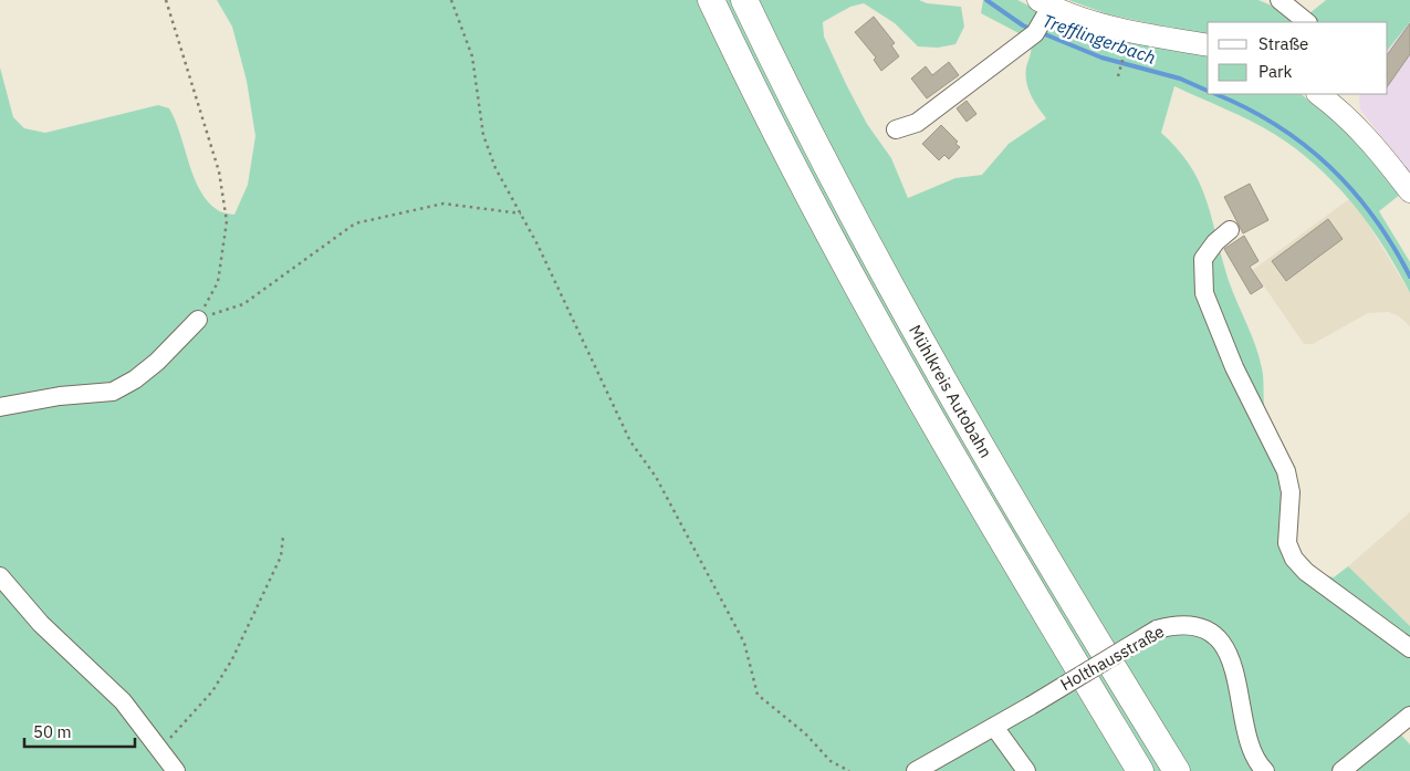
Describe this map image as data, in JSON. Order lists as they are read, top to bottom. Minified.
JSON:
{"streets":{"highway":["Mühlkreis Autobahn"],"street":["Holthausstraße"]},"water":["Trefflingerbach"],"legend":["Straße","Park"],"scale_bar":"50 m"}
